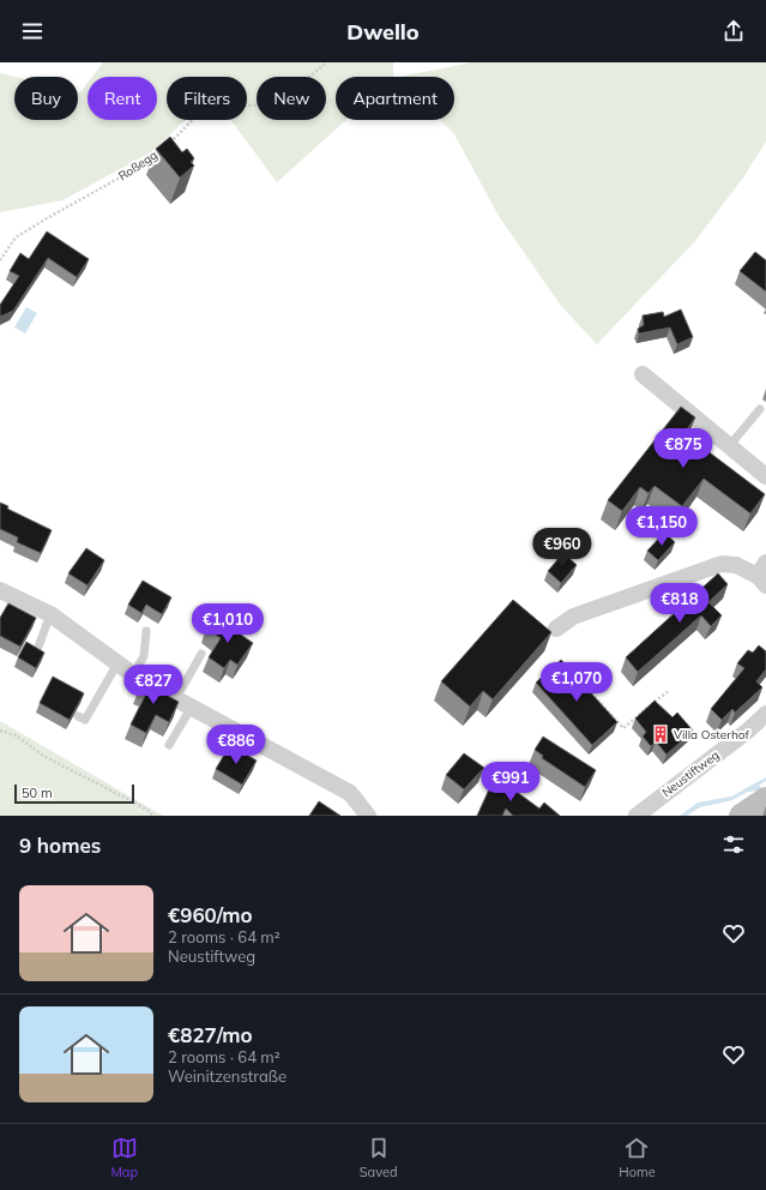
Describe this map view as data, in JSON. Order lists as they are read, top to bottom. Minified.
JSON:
{"streets":{"street":["Neustiftweg"],"path":["Roßegg"]},"places":{"building":["Villa Osterhof"]},"scale_bar":"50 m","page":{"header":"Dwello","chip":["Buy","Rent","Filters","New","Apartment"],"price":["€875","€1,150","€960","€818","€1,010","€1,070","€827","€886","€991"],"scale":"50 m","heading":"9 homes","list":[{"name":"€960/mo","note":"2 rooms · 64 m² · Neustiftweg"},{"name":"€827/mo","note":"2 rooms · 64 m² · Weinitzenstraße"}],"tabs":["Map","Saved","Home"]}}
